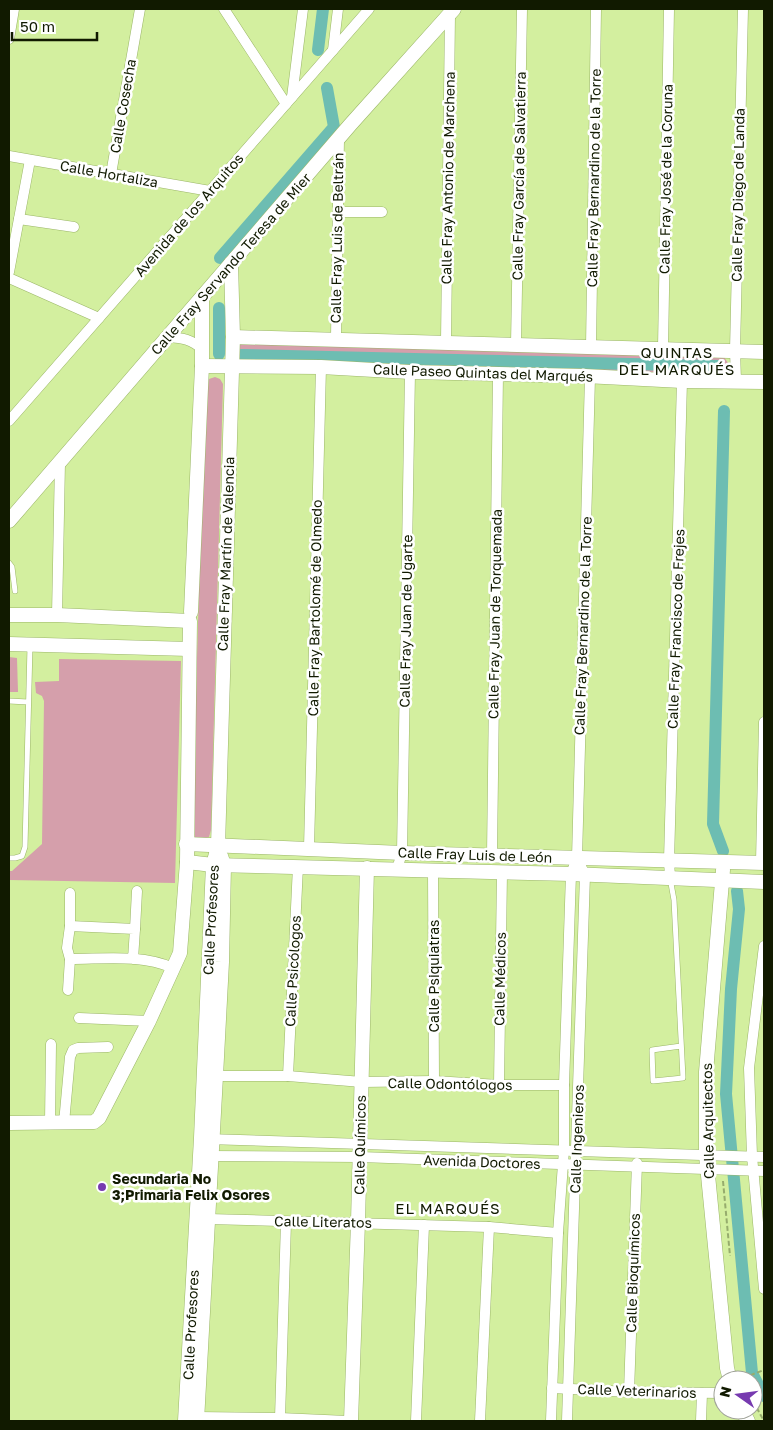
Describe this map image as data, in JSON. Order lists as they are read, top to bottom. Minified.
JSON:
{"streets":{"street":["Calle Cosecha","Calle Hortaliza","Calle Fray García de Salvatierra","Calle Fray Antonio de Marchena","Calle Fray Bernardino de la Torre","Calle Fray José de la Coruna","Calle Fray Diego de Landa","Avenida de los Arquitos","Calle Fray Luis de Beltrán","Calle Fray Servando Teresa de Mier","Calle Paseo Quintas del Marqués","Calle Fray Martín de Valencia","Calle Fray Bartolomé de Olmedo","Calle Fray Juan de Torquemada","Calle Fray Juan de Ugarte","Calle Fray Francisco de Frejes","Calle Fray Luis de León","Calle Profesores","Calle Psicólogos","Calle Psiquiatras","Calle Médicos","Calle Odontólogos","Calle Arquitectos","Calle Ingenieros","Calle Químicos","Avenida Doctores","Calle Literatos","Calle Bioquímicos","Calle Veterinarios"]},"crossings":[["Calle Cosecha","Calle Hortaliza"],["Calle Hortaliza","Avenida de los Arquitos"],["Calle Fray Antonio de Marchena","Calle Fray Servando Teresa de Mier"],["Calle Fray Bernardino de la Torre","Calle Paseo Quintas del Marqués"],["Calle Fray Bernardino de la Torre","Calle Fray Luis de León"],["Calle Fray Bernardino de la Torre","Calle Ingenieros"],["Calle Fray Diego de Landa","Calle Paseo Quintas del Marqués"],["Calle Fray Luis de Beltrán","Calle Fray Servando Teresa de Mier"],["Calle Fray Servando Teresa de Mier","Calle Fray Martín de Valencia"],["Calle Paseo Quintas del Marqués","Calle Fray Martín de Valencia"],["Calle Paseo Quintas del Marqués","Calle Fray Bartolomé de Olmedo"],["Calle Paseo Quintas del Marqués","Calle Fray Juan de Torquemada"],["Calle Paseo Quintas del Marqués","Calle Fray Juan de Ugarte"],["Calle Paseo Quintas del Marqués","Calle Fray Francisco de Frejes"],["Calle Fray Martín de Valencia","Calle Fray Luis de León"],["Calle Fray Martín de Valencia","Calle Profesores"],["Calle Fray Bartolomé de Olmedo","Calle Fray Luis de León"],["Calle Fray Juan de Torquemada","Calle Fray Luis de León"],["Calle Fray Juan de Ugarte","Calle Fray Luis de León"],["Calle Fray Francisco de Frejes","Calle Fray Luis de León"],["Calle Fray Luis de León","Calle Profesores"],["Calle Fray Luis de León","Calle Psicólogos"],["Calle Fray Luis de León","Calle Psiquiatras"],["Calle Fray Luis de León","Calle Médicos"],["Calle Fray Luis de León","Calle Arquitectos"],["Calle Fray Luis de León","Calle Ingenieros"],["Calle Fray Luis de León","Calle Químicos"],["Calle Profesores","Calle Odontólogos"],["Calle Profesores","Avenida Doctores"],["Calle Profesores","Calle Literatos"],["Calle Psicólogos","Calle Odontólogos"],["Calle Psiquiatras","Calle Odontólogos"],["Calle Médicos","Calle Odontólogos"],["Calle Odontólogos","Calle Ingenieros"],["Calle Odontólogos","Calle Químicos"],["Calle Arquitectos","Avenida Doctores"],["Calle Ingenieros","Avenida Doctores"],["Calle Ingenieros","Calle Literatos"],["Calle Ingenieros","Calle Veterinarios"],["Calle Químicos","Avenida Doctores"],["Calle Químicos","Calle Literatos"],["Avenida Doctores","Calle Bioquímicos"],["Calle Bioquímicos","Calle Veterinarios"]],"districts":["QUINTAS DEL MARQUÉS","EL MARQUÉS"],"places":["Secundaria No 3;Primaria Felix Osores"],"scale_bar":"50 m","north":"left"}
